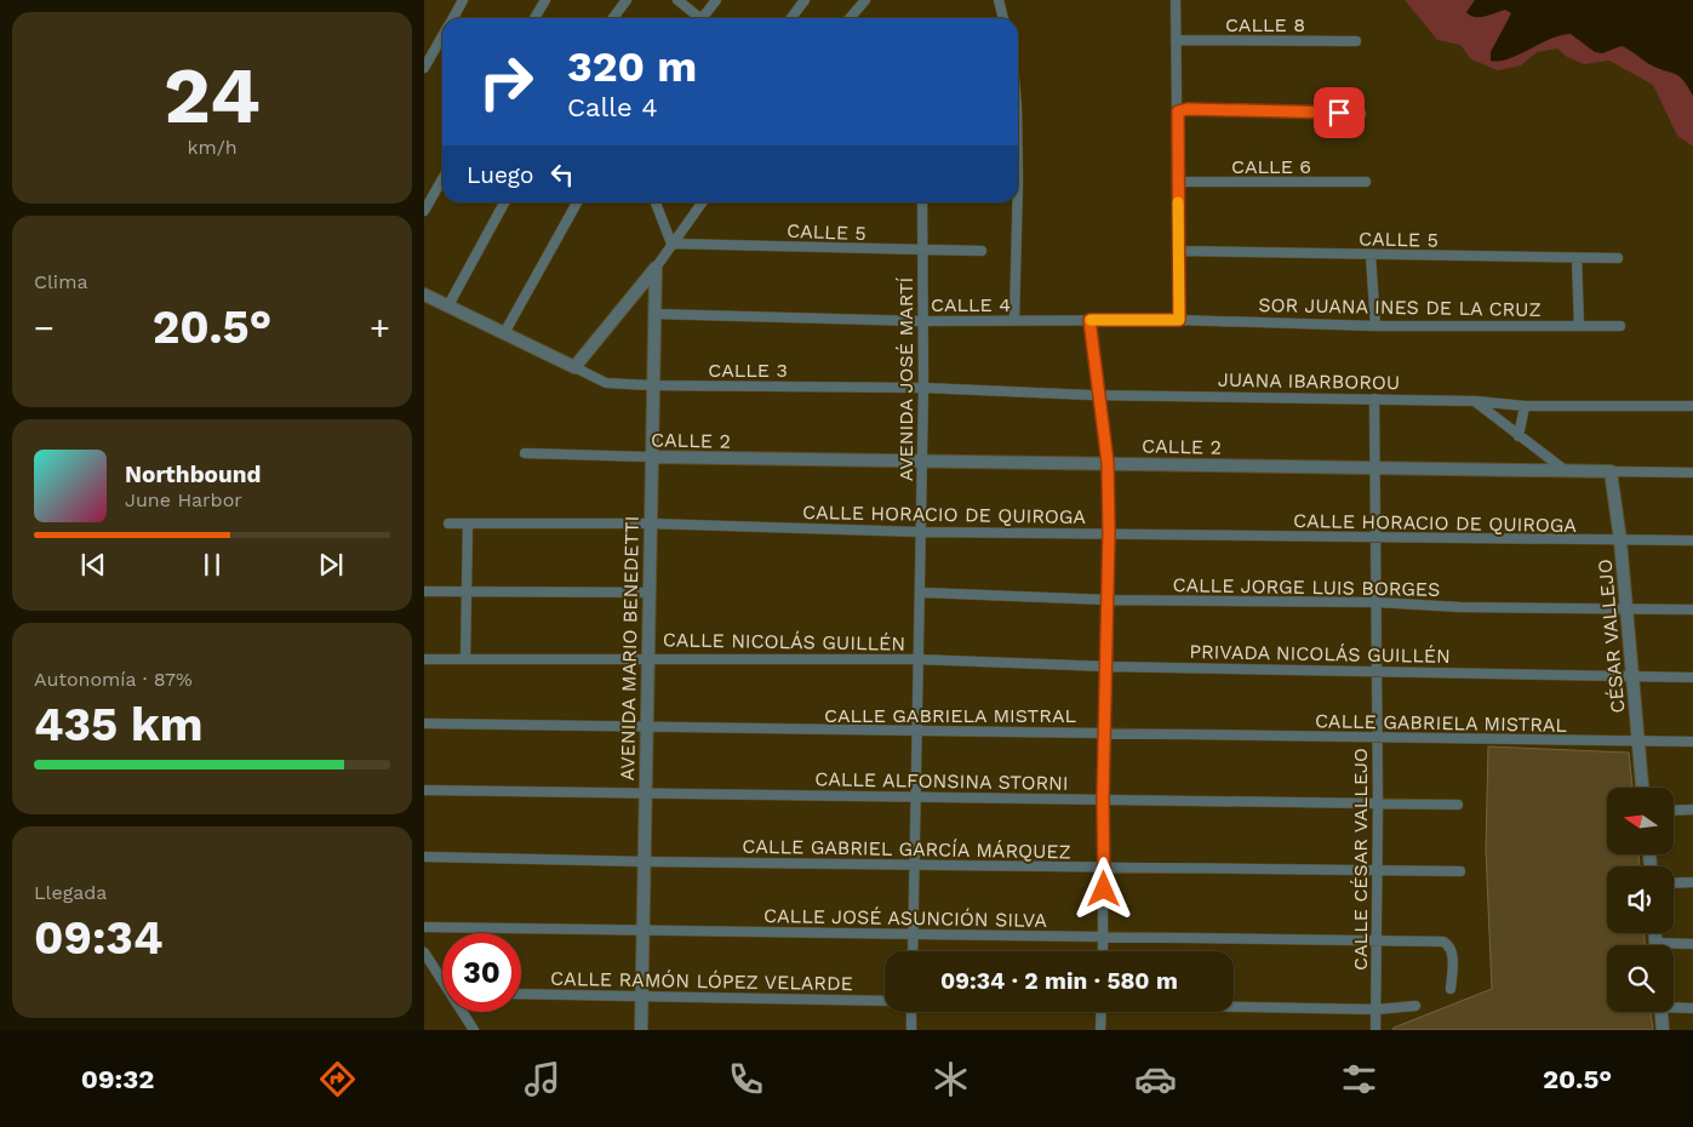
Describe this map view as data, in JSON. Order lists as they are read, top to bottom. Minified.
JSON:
{"streets":{"street":["CALLE 8","CALLE 6","CALLE 5","CALLE 4","SOR JUANA INES DE LA CRUZ","CALLE 3","AVENIDA JOSÉ MARTÍ","JUANA IBARBOROU","CALLE 2","CALLE HORACIO DE QUIROGA","CALLE JORGE LUIS BORGES","CÉSAR VALLEJO","CALLE NICOLÁS GUILLÉN","AVENIDA MARIO BENEDETTI","PRIVADA NICOLÁS GUILLÉN","CALLE GABRIELA MISTRAL","CALLE ALFONSINA STORNI","CALLE GABRIEL GARCÍA MÁRQUEZ","CALLE CÉSAR VALLEJO","CALLE JOSÉ ASUNCIÓN SILVA","CALLE RAMÓN LÓPEZ VELARDE"]},"crossings":[["CALLE 5","AVENIDA JOSÉ MARTÍ"],["CALLE 4","SOR JUANA INES DE LA CRUZ"],["CALLE 4","AVENIDA JOSÉ MARTÍ"],["CALLE 4","AVENIDA MARIO BENEDETTI"],["CALLE 3","AVENIDA JOSÉ MARTÍ"],["CALLE 3","JUANA IBARBOROU"],["CALLE 3","AVENIDA MARIO BENEDETTI"],["AVENIDA JOSÉ MARTÍ","JUANA IBARBOROU"],["AVENIDA JOSÉ MARTÍ","CALLE 2"],["AVENIDA JOSÉ MARTÍ","CALLE HORACIO DE QUIROGA"],["AVENIDA JOSÉ MARTÍ","CALLE JORGE LUIS BORGES"],["AVENIDA JOSÉ MARTÍ","CALLE NICOLÁS GUILLÉN"],["AVENIDA JOSÉ MARTÍ","CALLE GABRIELA MISTRAL"],["AVENIDA JOSÉ MARTÍ","CALLE ALFONSINA STORNI"],["AVENIDA JOSÉ MARTÍ","CALLE GABRIEL GARCÍA MÁRQUEZ"],["AVENIDA JOSÉ MARTÍ","CALLE JOSÉ ASUNCIÓN SILVA"],["JUANA IBARBOROU","CALLE CÉSAR VALLEJO"],["CALLE 2","CÉSAR VALLEJO"],["CALLE 2","AVENIDA MARIO BENEDETTI"],["CALLE 2","CALLE CÉSAR VALLEJO"],["CALLE HORACIO DE QUIROGA","CÉSAR VALLEJO"],["CALLE HORACIO DE QUIROGA","AVENIDA MARIO BENEDETTI"],["CALLE HORACIO DE QUIROGA","CALLE CÉSAR VALLEJO"],["CALLE JORGE LUIS BORGES","CÉSAR VALLEJO"],["CALLE JORGE LUIS BORGES","CALLE CÉSAR VALLEJO"],["CÉSAR VALLEJO","PRIVADA NICOLÁS GUILLÉN"],["CÉSAR VALLEJO","CALLE GABRIELA MISTRAL"],["CALLE NICOLÁS GUILLÉN","AVENIDA MARIO BENEDETTI"],["CALLE NICOLÁS GUILLÉN","PRIVADA NICOLÁS GUILLÉN"],["AVENIDA MARIO BENEDETTI","CALLE GABRIELA MISTRAL"],["AVENIDA MARIO BENEDETTI","CALLE ALFONSINA STORNI"],["AVENIDA MARIO BENEDETTI","CALLE GABRIEL GARCÍA MÁRQUEZ"],["AVENIDA MARIO BENEDETTI","CALLE JOSÉ ASUNCIÓN SILVA"],["AVENIDA MARIO BENEDETTI","CALLE RAMÓN LÓPEZ VELARDE"],["PRIVADA NICOLÁS GUILLÉN","CALLE CÉSAR VALLEJO"],["CALLE GABRIELA MISTRAL","CALLE CÉSAR VALLEJO"],["CALLE ALFONSINA STORNI","CALLE CÉSAR VALLEJO"],["CALLE GABRIEL GARCÍA MÁRQUEZ","CALLE CÉSAR VALLEJO"],["CALLE CÉSAR VALLEJO","CALLE JOSÉ ASUNCIÓN SILVA"]],"north":"left","page":{"tile":[["24","km/h"],"Clima",["Autonomía · 87%","435 km"],["Llegada","09:34"]],"turn":["320 m","Calle 4"],"then":"Luego","heat":["−","20.5°","+"],"song":["Northbound","June Harbor"],"limit":"30","trip":"09:34 · 2 min · 580 m","tabs":["09:32","20.5°"]}}
